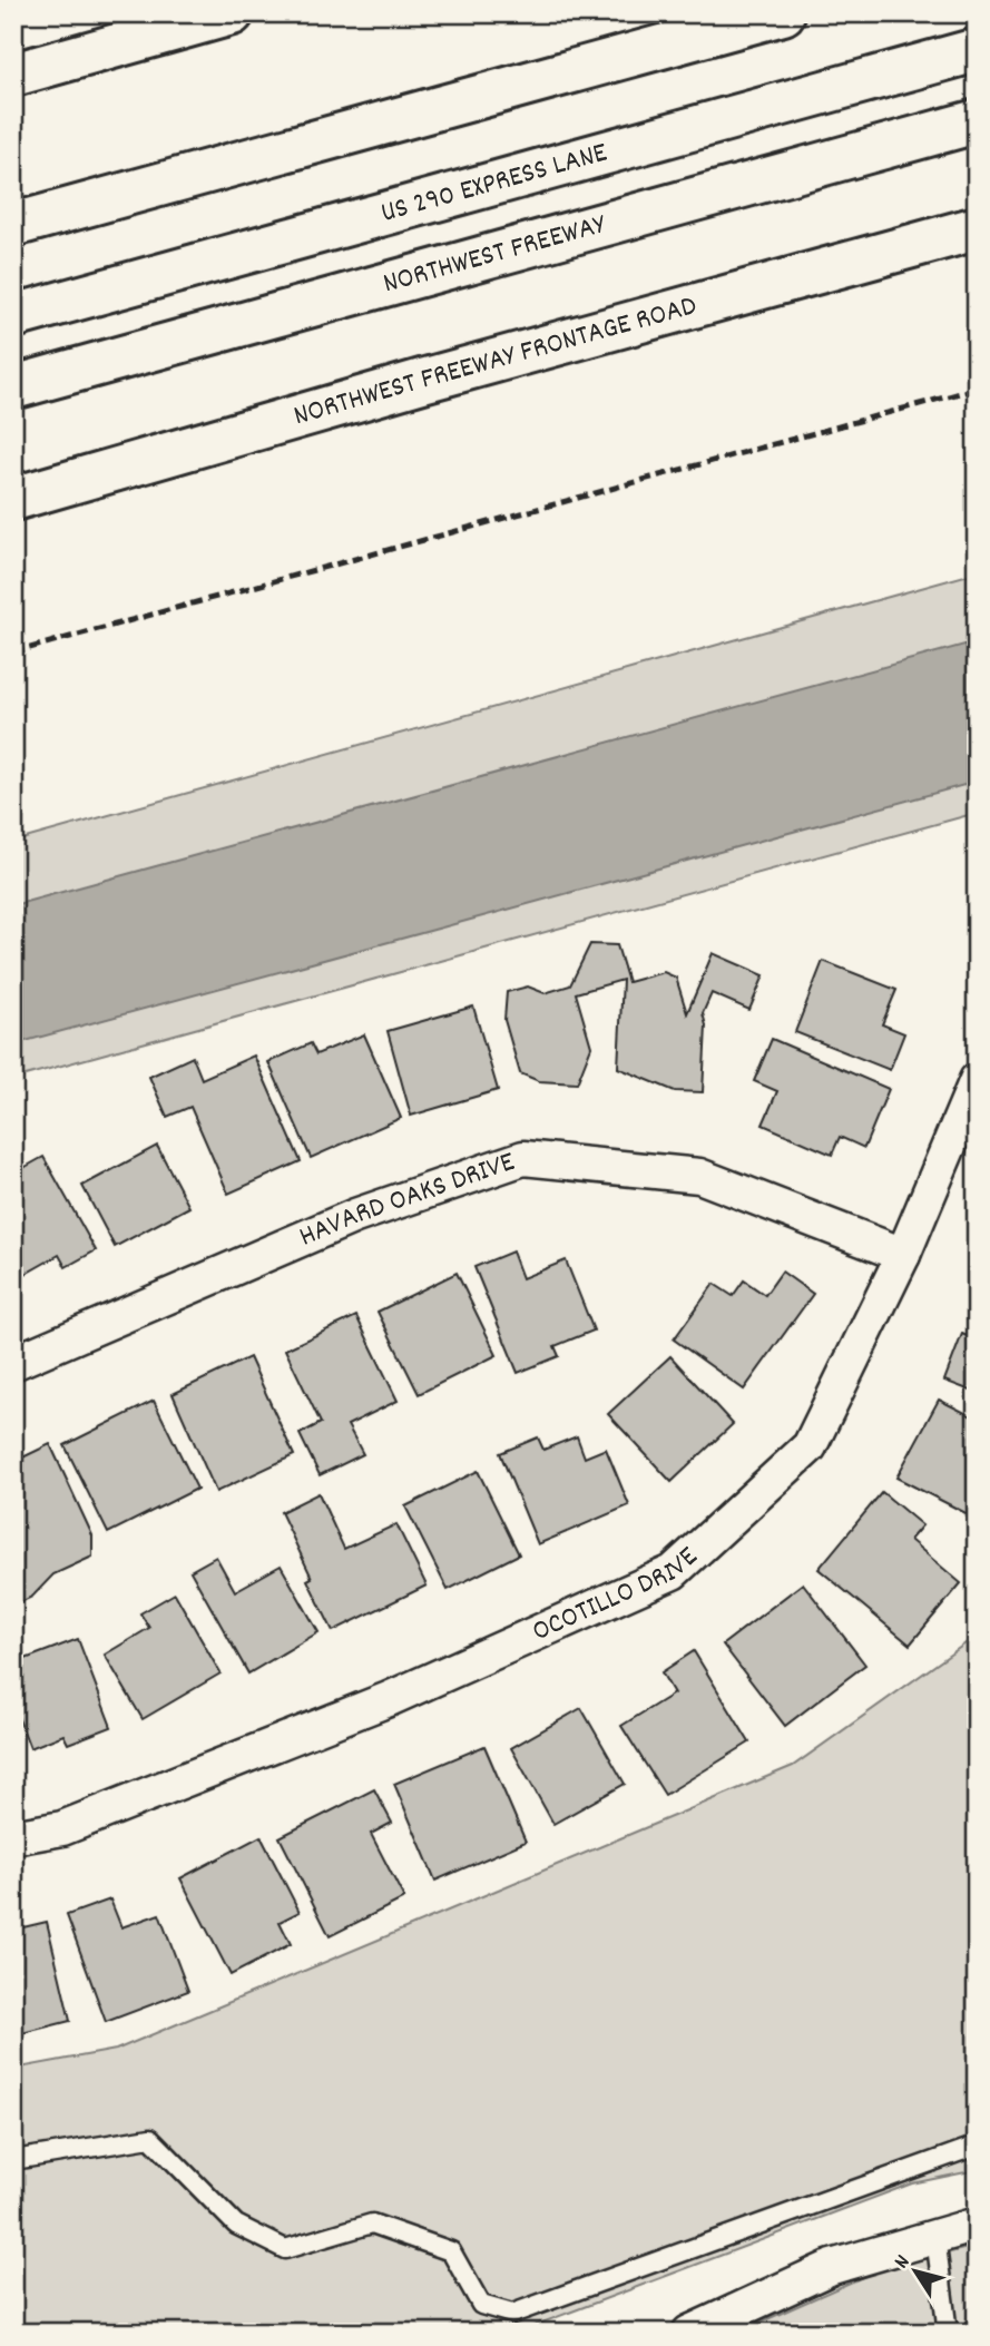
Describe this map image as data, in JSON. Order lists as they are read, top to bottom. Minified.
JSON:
{"streets":{"main road":["US 290 EXPRESS LANE","NORTHWEST FREEWAY","NORTHWEST FREEWAY FRONTAGE ROAD"],"street":["HAVARD OAKS DRIVE","OCOTILLO DRIVE"]},"crossings":[["HAVARD OAKS DRIVE","OCOTILLO DRIVE"]],"north":"top left"}
